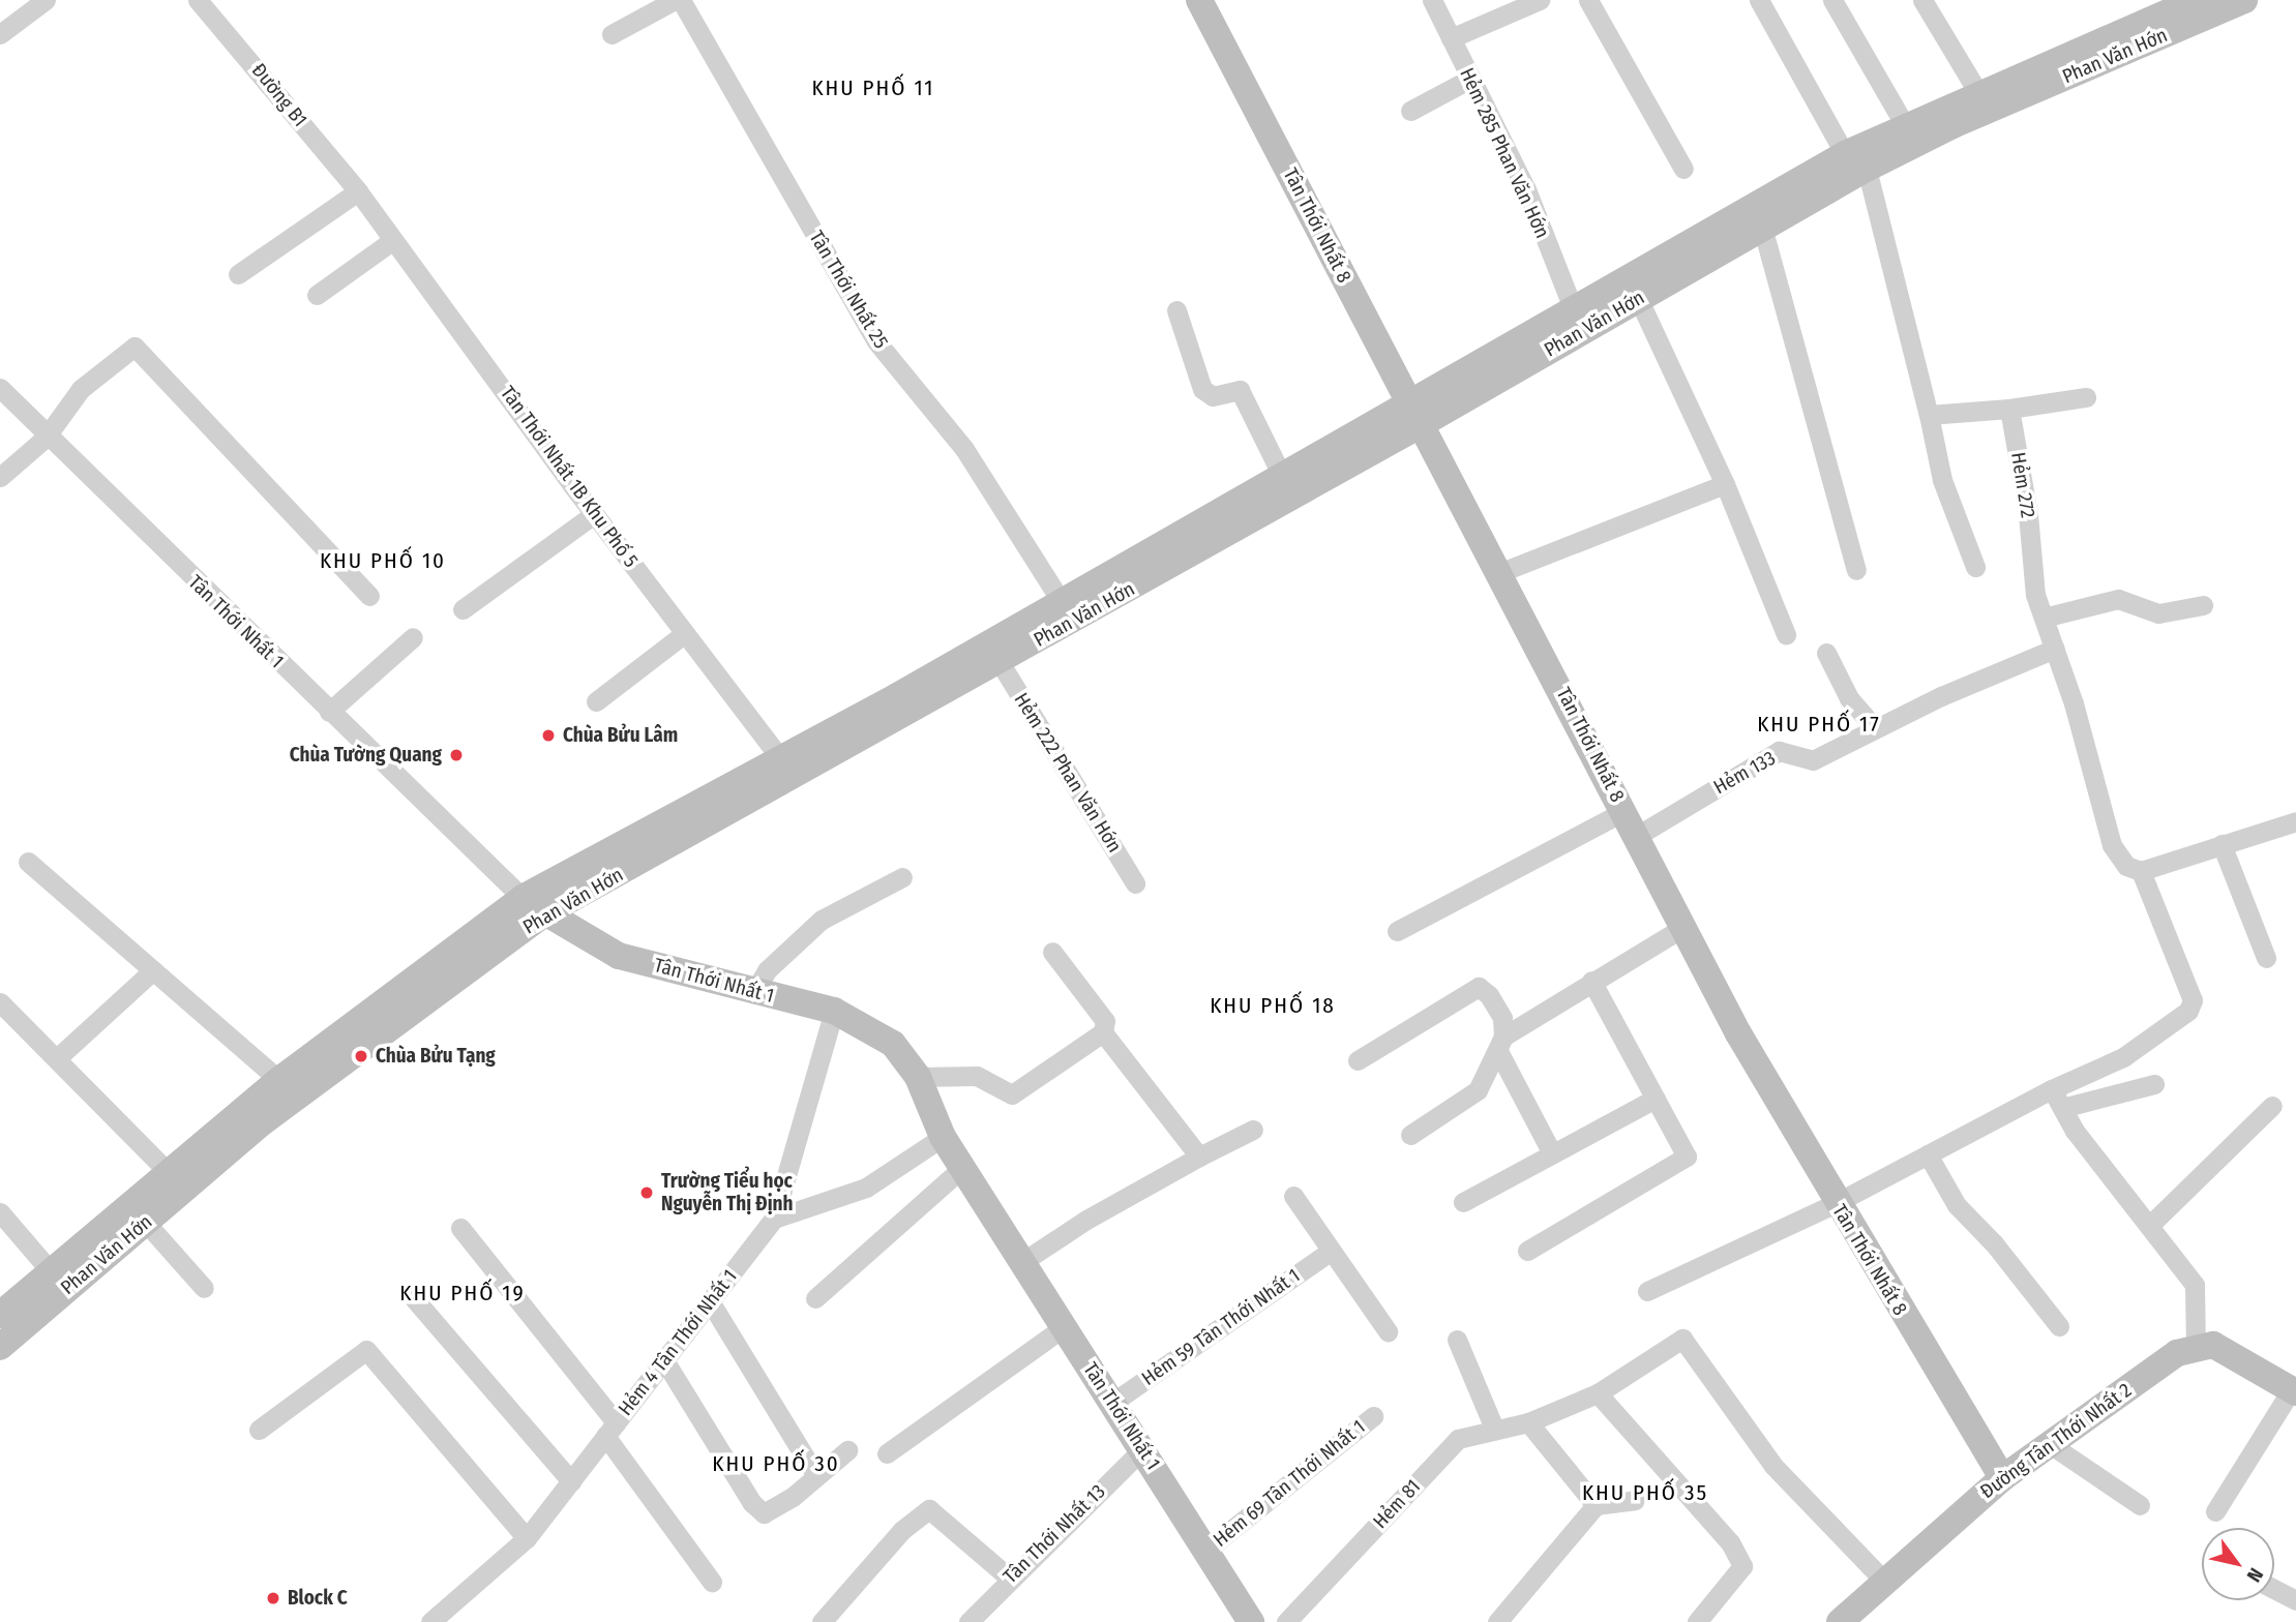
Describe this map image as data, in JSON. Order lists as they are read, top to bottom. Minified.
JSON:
{"streets":{"main road":["Phan Văn Hớn","Tân Thới Nhất 8","Tân Thới Nhất 1","Đường Tân Thới Nhất 2"],"street":["Đường B1","Hẻm 285 Phan Văn Hớn","Tân Thới Nhất 25","Tân Thới Nhất 1B Khu Phố 5","Hẻm 272","Hẻm 222 Phan Văn Hớn","Hẻm 133","Hẻm 59 Tân Thới Nhất 1","Hẻm 4 Tân Thới Nhất 1","Hẻm 69 Tân Thới Nhất 1","Hẻm 81","Tân Thới Nhất 13"]},"crossings":[["Phan Văn Hớn","Hẻm 285 Phan Văn Hớn"],["Phan Văn Hớn","Tân Thới Nhất 8"],["Phan Văn Hớn","Tân Thới Nhất 25"],["Phan Văn Hớn","Tân Thới Nhất 1B Khu Phố 5"],["Phan Văn Hớn","Tân Thới Nhất 1"],["Phan Văn Hớn","Hẻm 222 Phan Văn Hớn"],["Đường B1","Tân Thới Nhất 1B Khu Phố 5"],["Tân Thới Nhất 8","Hẻm 133"],["Tân Thới Nhất 8","Đường Tân Thới Nhất 2"],["Hẻm 272","Hẻm 133"],["Tân Thới Nhất 1","Hẻm 59 Tân Thới Nhất 1"],["Tân Thới Nhất 1","Hẻm 4 Tân Thới Nhất 1"],["Tân Thới Nhất 1","Hẻm 69 Tân Thới Nhất 1"],["Tân Thới Nhất 1","Tân Thới Nhất 13"],["Đường Tân Thới Nhất 2","Hẻm 81"]],"districts":["KHU PHỐ 11","KHU PHỐ 10","KHU PHỐ 17","KHU PHỐ 18","KHU PHỐ 19","KHU PHỐ 30","KHU PHỐ 35"],"places":["Chùa Bửu Lâm","Chùa Tường Quang","Chùa Bửu Tạng","Trường Tiểu học Nguyễn Thị Định","Block C"],"north":"bottom right"}
